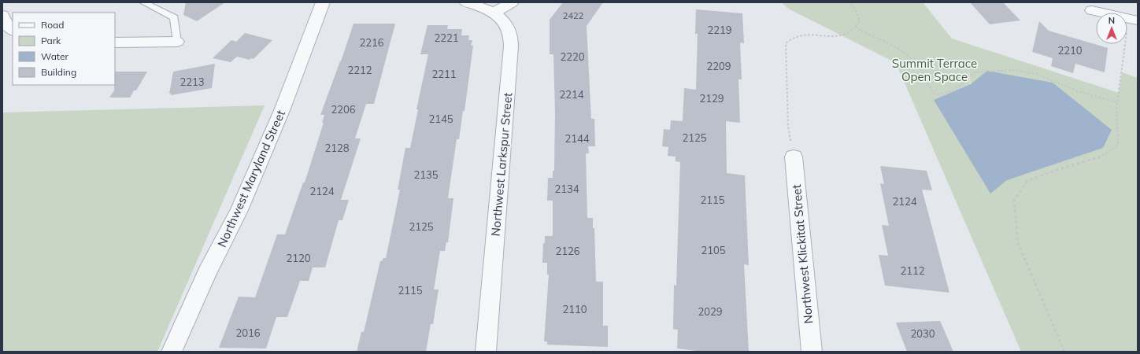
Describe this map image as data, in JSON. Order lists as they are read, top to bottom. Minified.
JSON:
{"streets":{"street":["Northwest Larkspur Street","Northwest Maryland Street","Northwest Klickitat Street"]},"parks":["Summit Terrace Open Space"],"house_numbers":["2422","2219","2221","2216","2210","2220","2209","2212","2211","2213","2214","2129","2206","2145","2125","2144","2128","2135","2134","2124","2115","2124","2125","2105","2126","2120","2112","2115","2110","2029","2016","2030"],"legend":["Road","Park","Water","Building"],"north":"top"}
